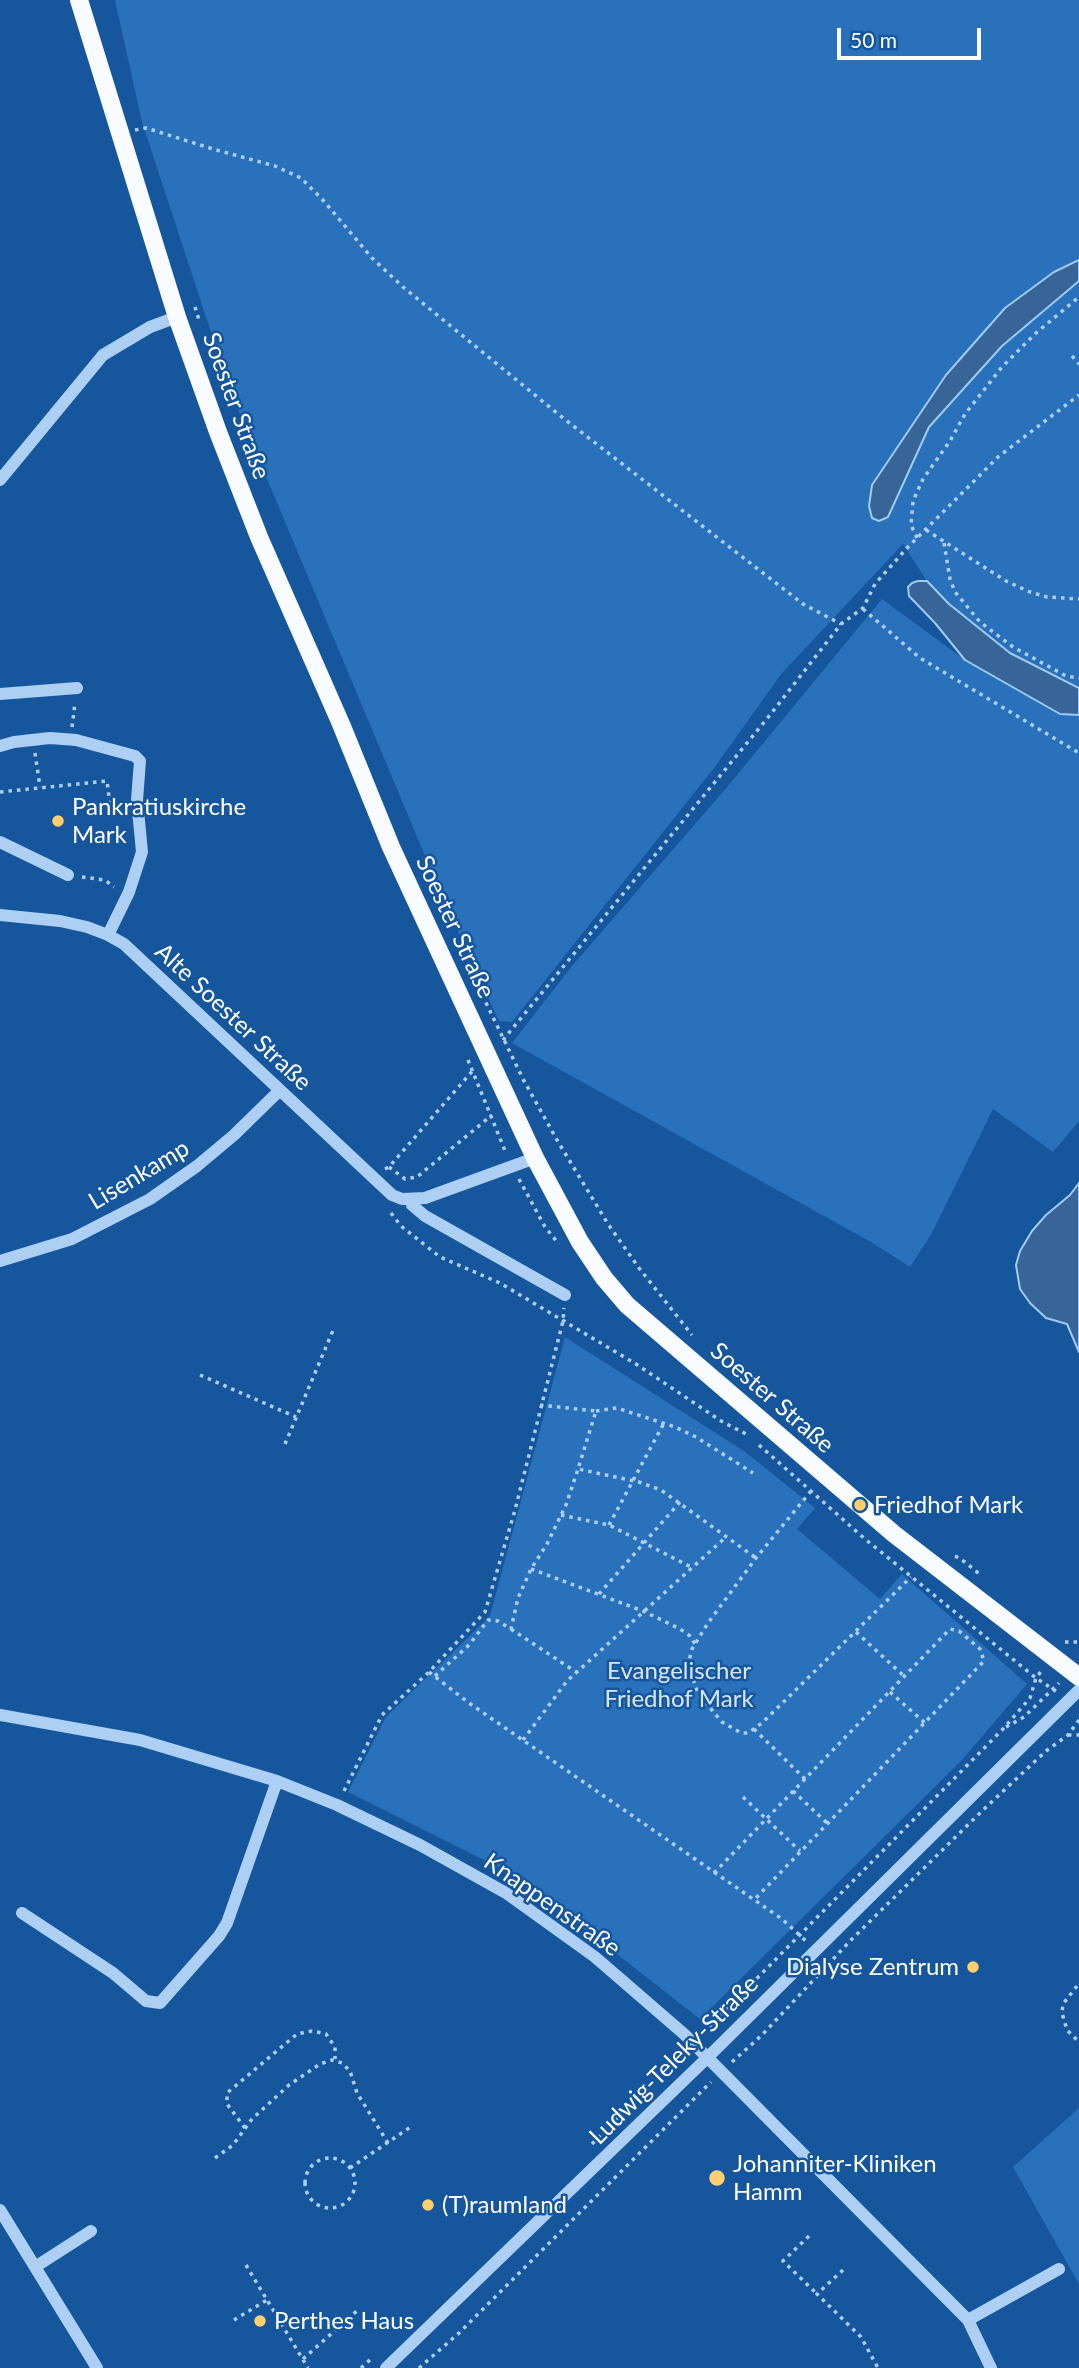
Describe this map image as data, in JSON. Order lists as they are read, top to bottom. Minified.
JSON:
{"streets":{"main road":["Soester Straße"],"street":["Alte Soester Straße","Lisenkamp","Knappenstraße","Ludwig-Teleky-Straße"]},"crossings":[["Alte Soester Straße","Lisenkamp"],["Knappenstraße","Ludwig-Teleky-Straße"]],"parks":["Evangelischer Friedhof Mark"],"places":["Pankratiuskirche Mark","Friedhof Mark","Dialyse Zentrum","Johanniter-Kliniken Hamm","(T)raumland","Perthes Haus"],"scale_bar":"50 m"}
